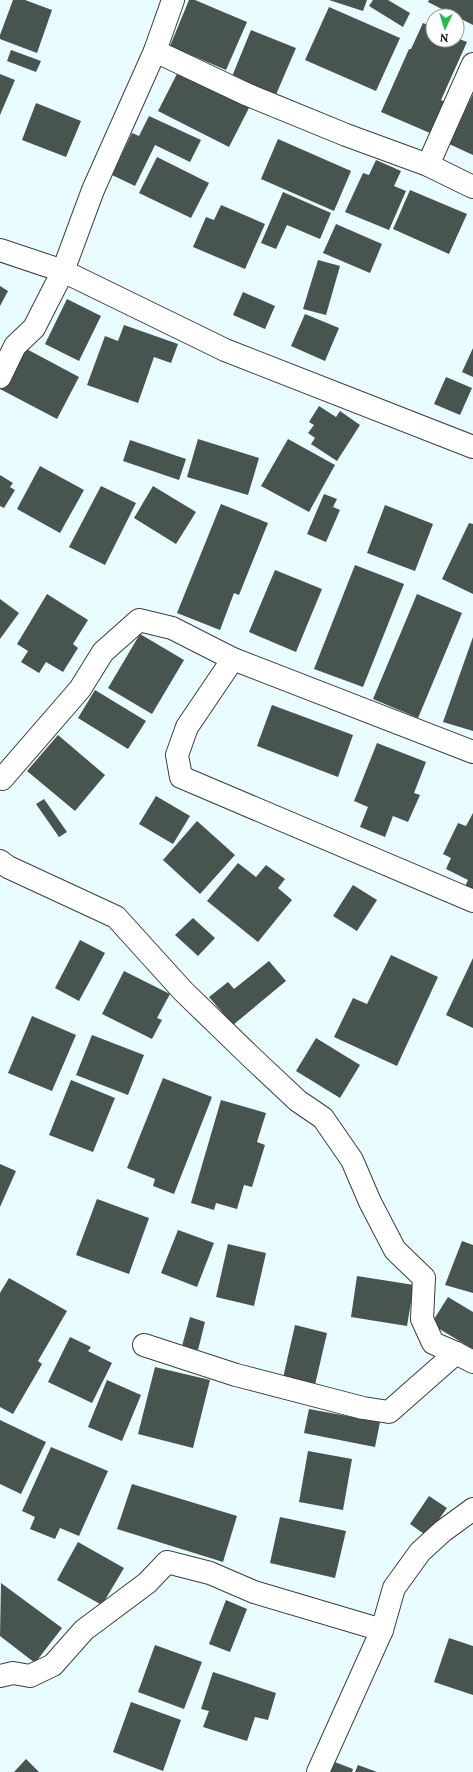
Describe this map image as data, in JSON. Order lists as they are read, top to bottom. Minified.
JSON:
{"north":"bottom"}
